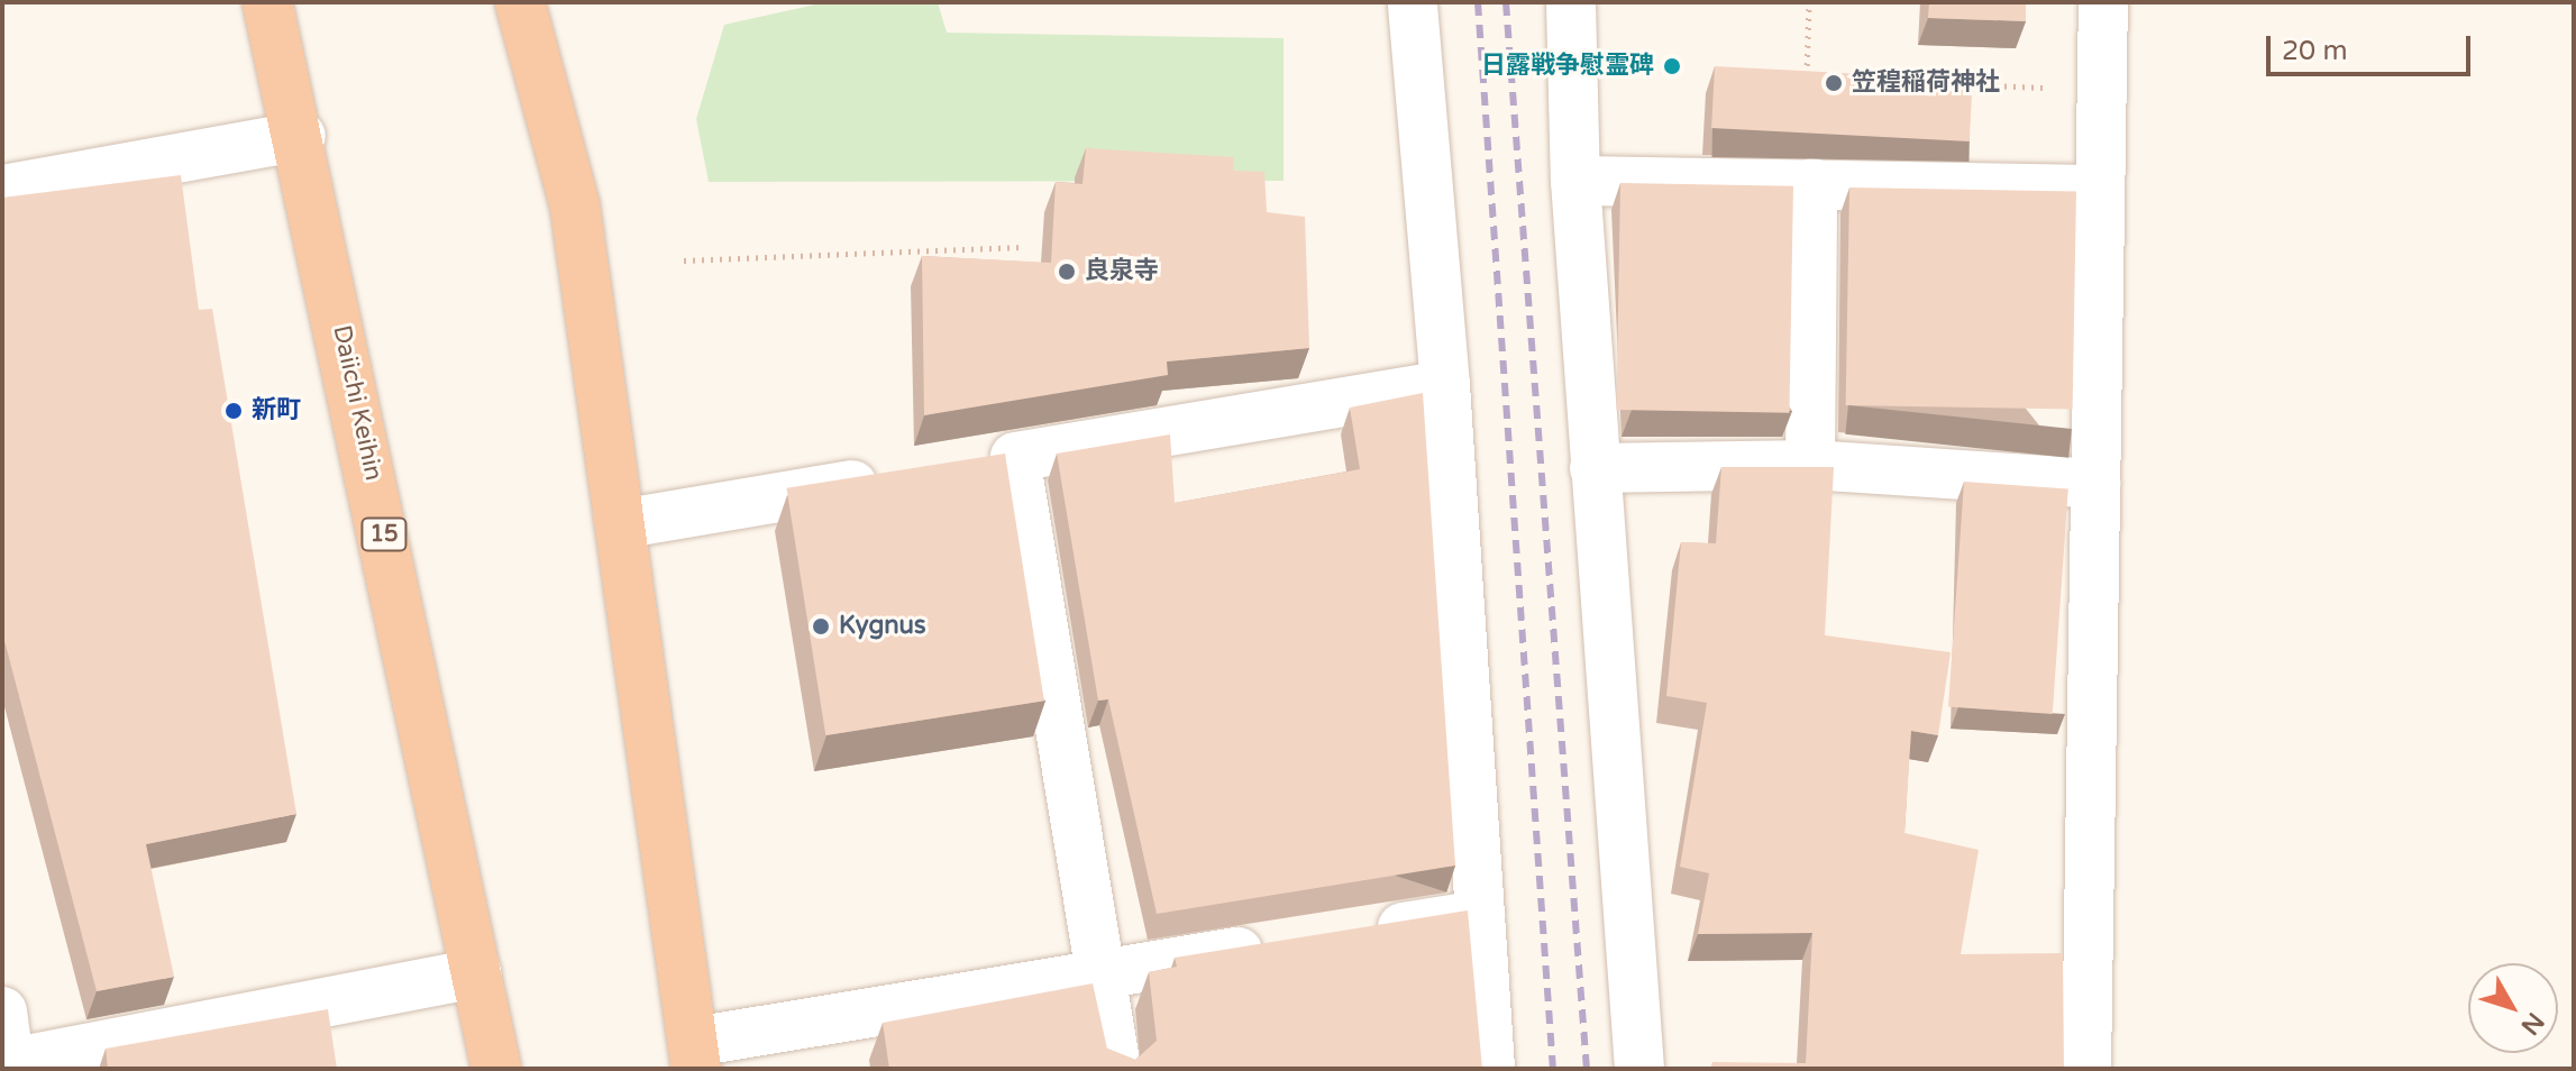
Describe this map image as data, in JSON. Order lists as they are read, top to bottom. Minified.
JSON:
{"streets":{"highway":["Daiichi Keihin","15"]},"places":["日露戦争慰霊碑","笠䅣稲荷神社","良泉寺","新町","Kygnus"],"scale_bar":"20 m","north":"bottom right"}
